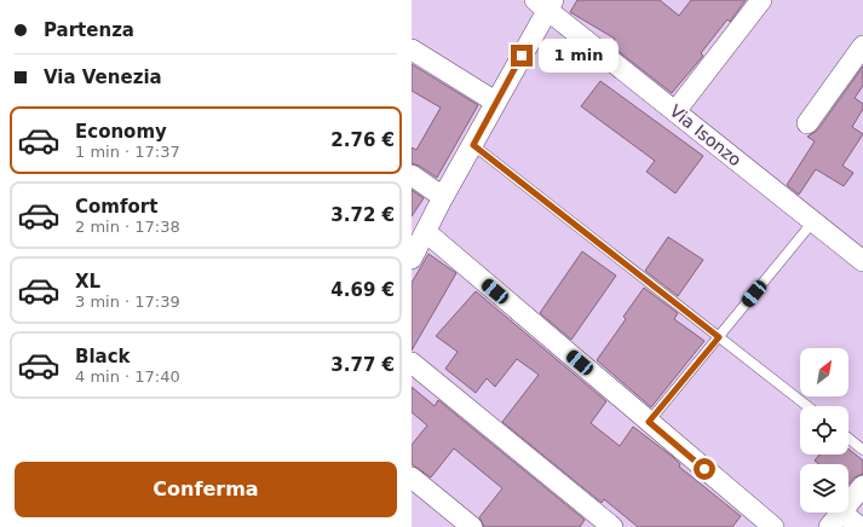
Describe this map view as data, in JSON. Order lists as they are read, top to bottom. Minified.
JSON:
{"streets":{"street":["Via Isonzo"]},"north":"top right","page":{"banner":["Partenza","Via Venezia"],"bubble":"1 min","list":[{"name":"Economy","note":"1 min · 17:37","value":"2.76 €"},{"name":"Comfort","note":"2 min · 17:38","value":"3.72 €"},{"name":"XL","note":"3 min · 17:39","value":"4.69 €"},{"name":"Black","note":"4 min · 17:40","value":"3.77 €"}],"buttons":"Conferma"}}
